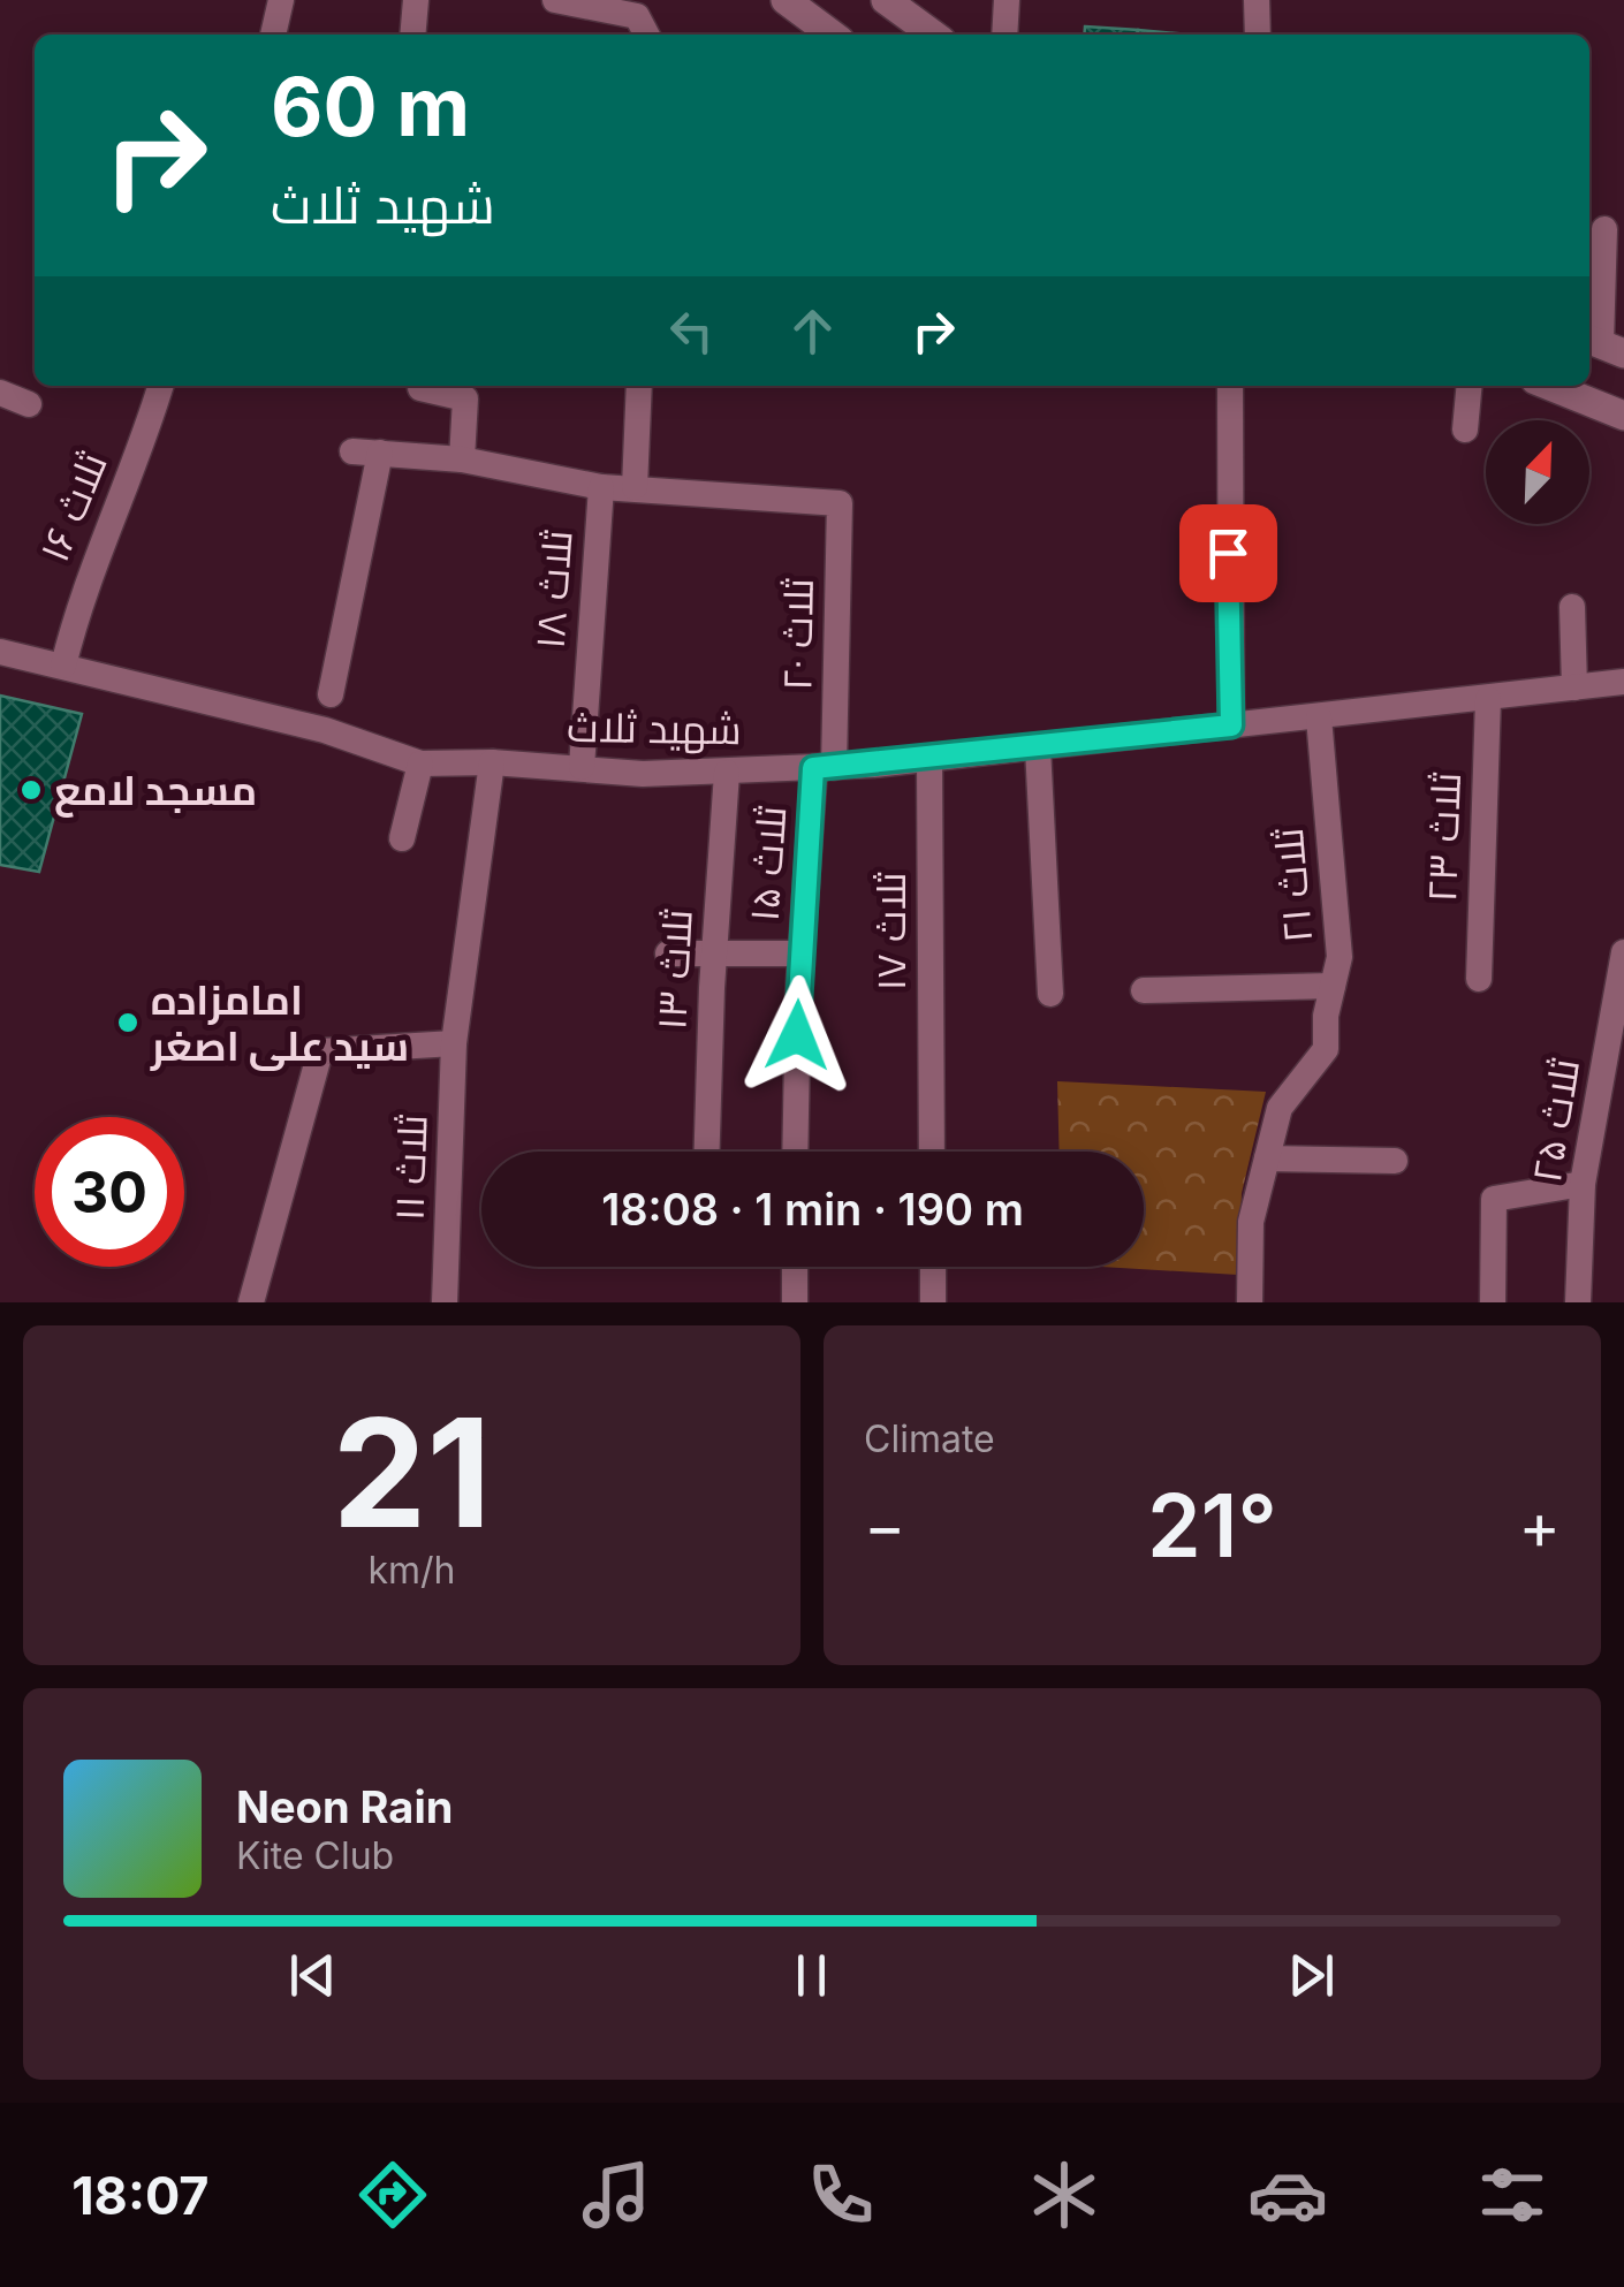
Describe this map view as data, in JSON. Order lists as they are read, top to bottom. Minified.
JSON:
{"streets":{"street":["ثلاث ۱۶","ثلاث ۱۸","ثلاث ۲۰","شهید ثلاث","ثلاث ۲۳","ثلاث ۱۵","ثلاث ۲۱","ثلاث ۱۷","ثلاث ۱۳","ثلاث ۲۵","ثلاث ۱۱"]},"crossings":[["ثلاث ۱۶","شهید ثلاث"],["ثلاث ۱۸","شهید ثلاث"],["ثلاث ۲۰","شهید ثلاث"],["ثلاث ۲۰","ثلاث ۱۵"],["شهید ثلاث","ثلاث ۲۳"],["شهید ثلاث","ثلاث ۱۵"],["شهید ثلاث","ثلاث ۲۱"],["شهید ثلاث","ثلاث ۱۷"],["شهید ثلاث","ثلاث ۱۳"],["شهید ثلاث","ثلاث ۱۱"]],"places":["مسجد لامع","امامزاده سید علی اصغر"],"north":"top right","page":{"turn":["60 m","شهید ثلاث"],"limit":"30","trip":"18:08 · 1 min · 190 m","tile":[["21","km/h"],"Climate"],"heat":["−","21°","+"],"song":["Neon Rain","Kite Club"],"tabs":"18:07"}}
